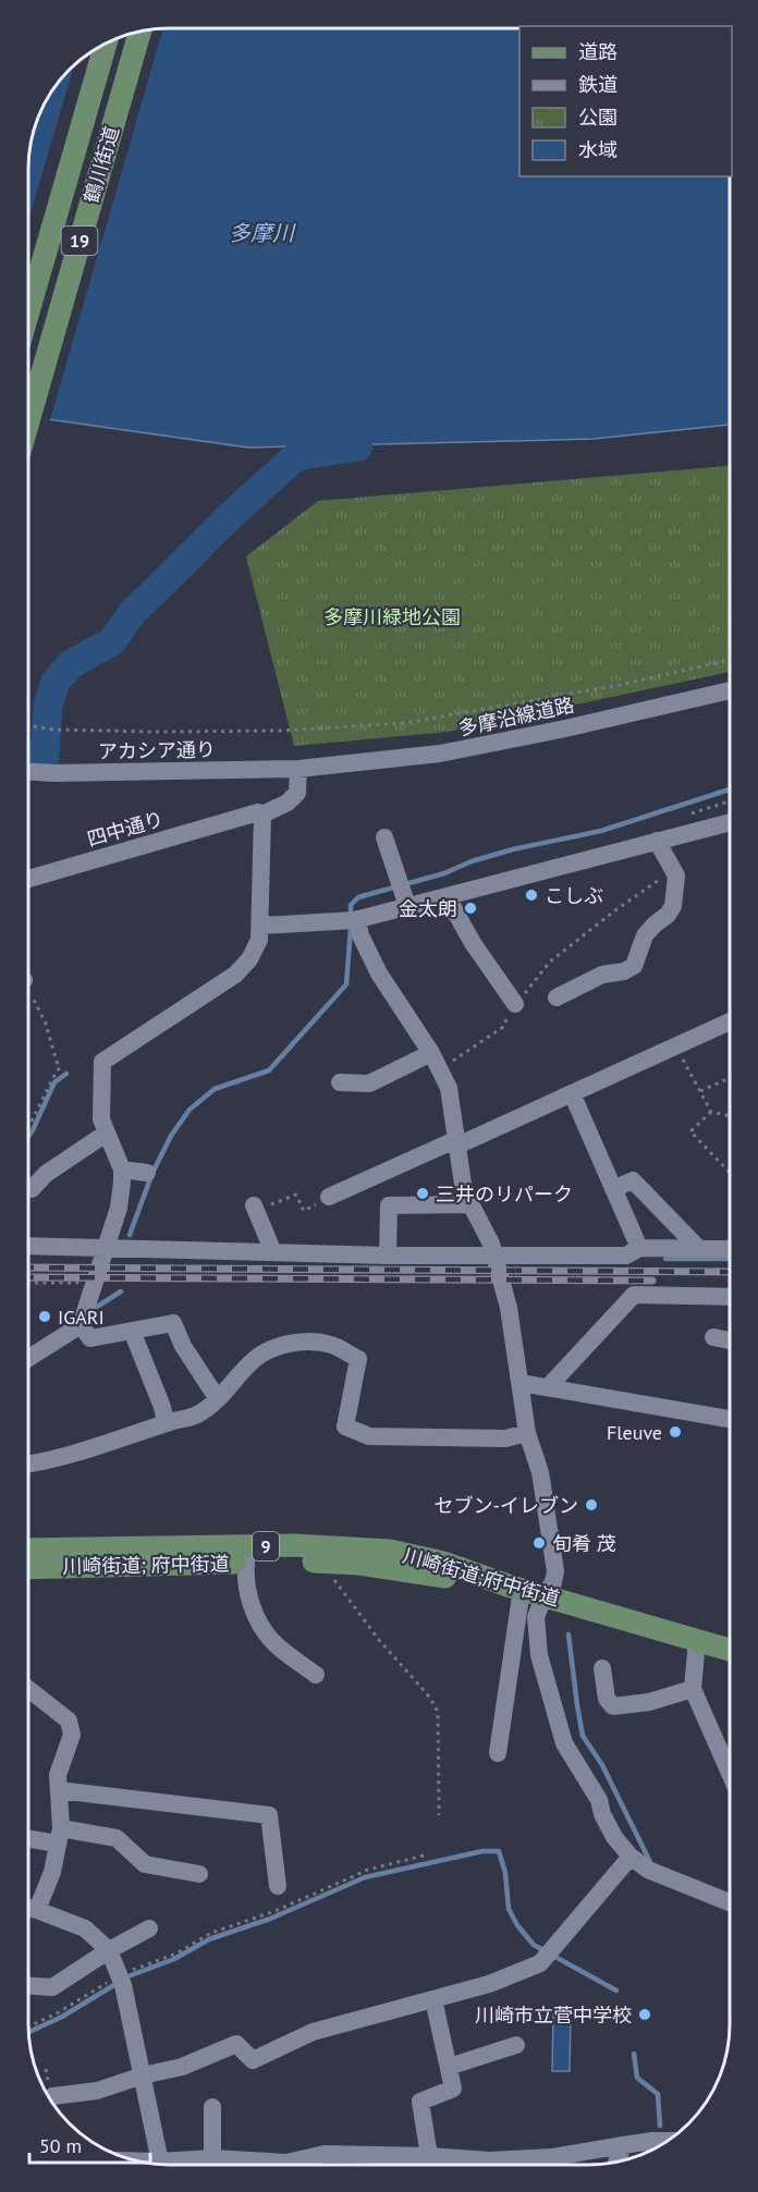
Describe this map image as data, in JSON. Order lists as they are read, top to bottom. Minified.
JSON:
{"streets":{"main road":["鶴川街道","19","9","川崎街道; 府中街道","川崎街道;府中街道"],"street":["多摩沿線道路","アカシア通り","四中通り"]},"crossings":[["多摩沿線道路","アカシア通り"],["川崎街道; 府中街道","川崎街道;府中街道"]],"water":["多摩川"],"parks":["多摩川緑地公園"],"places":["こしぶ","金太朗","三井のリパーク","IGARI","Fleuve","セブン-イレブン","旬肴 茂","川崎市立菅中学校"],"legend":["道路","鉄道","公園","水域"],"scale_bar":"50 m"}
